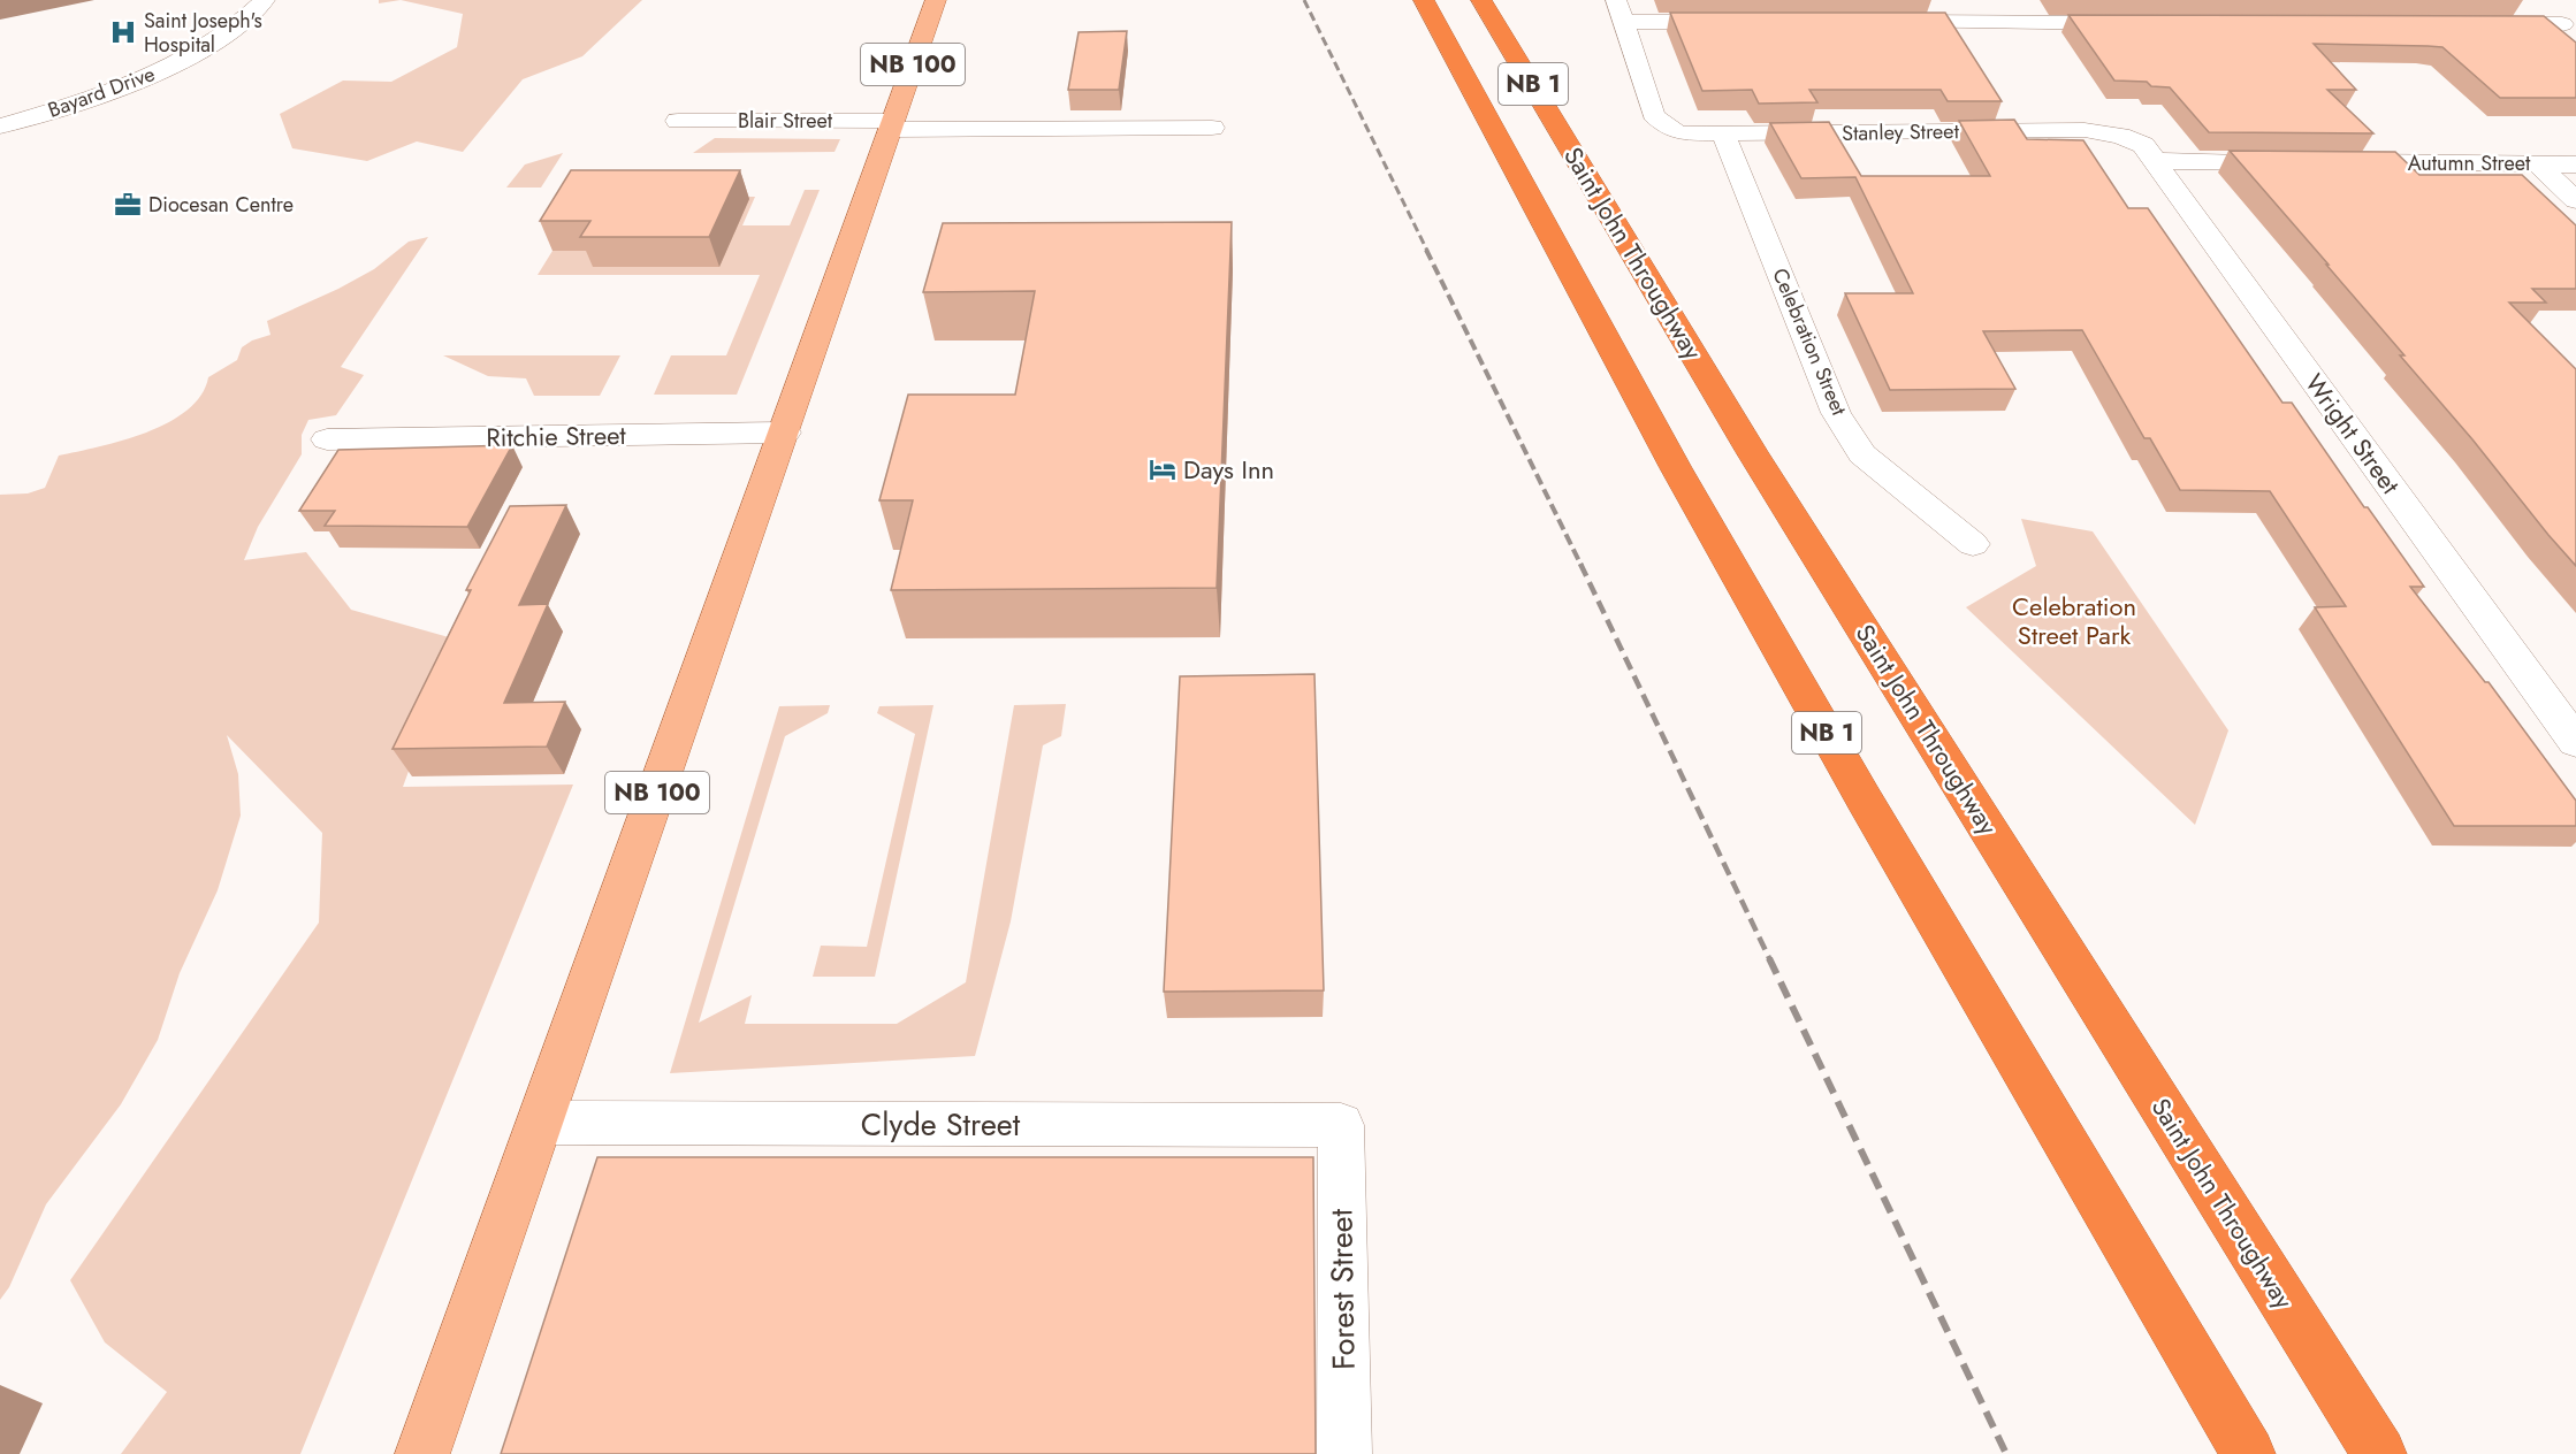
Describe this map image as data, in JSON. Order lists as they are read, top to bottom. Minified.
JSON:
{"streets":{"highway":["NB 1","Saint John Throughway"],"main road":["NB 100"],"street":["Bayard Drive","Blair Street","Stanley Street","Autumn Street","Celebration Street","Wright Street","Ritchie Street","Clyde Street","Forest Street"]},"crossings":[["NB 100","Blair Street"],["NB 100","Ritchie Street"],["NB 100","Clyde Street"],["Stanley Street","Celebration Street"],["Stanley Street","Wright Street"],["Clyde Street","Forest Street"]],"parks":["Celebration Street Park"],"places":{"hospital":["Saint Joseph's Hospital"],"office":["Diocesan Centre"],"hotel":["Days Inn"]}}
